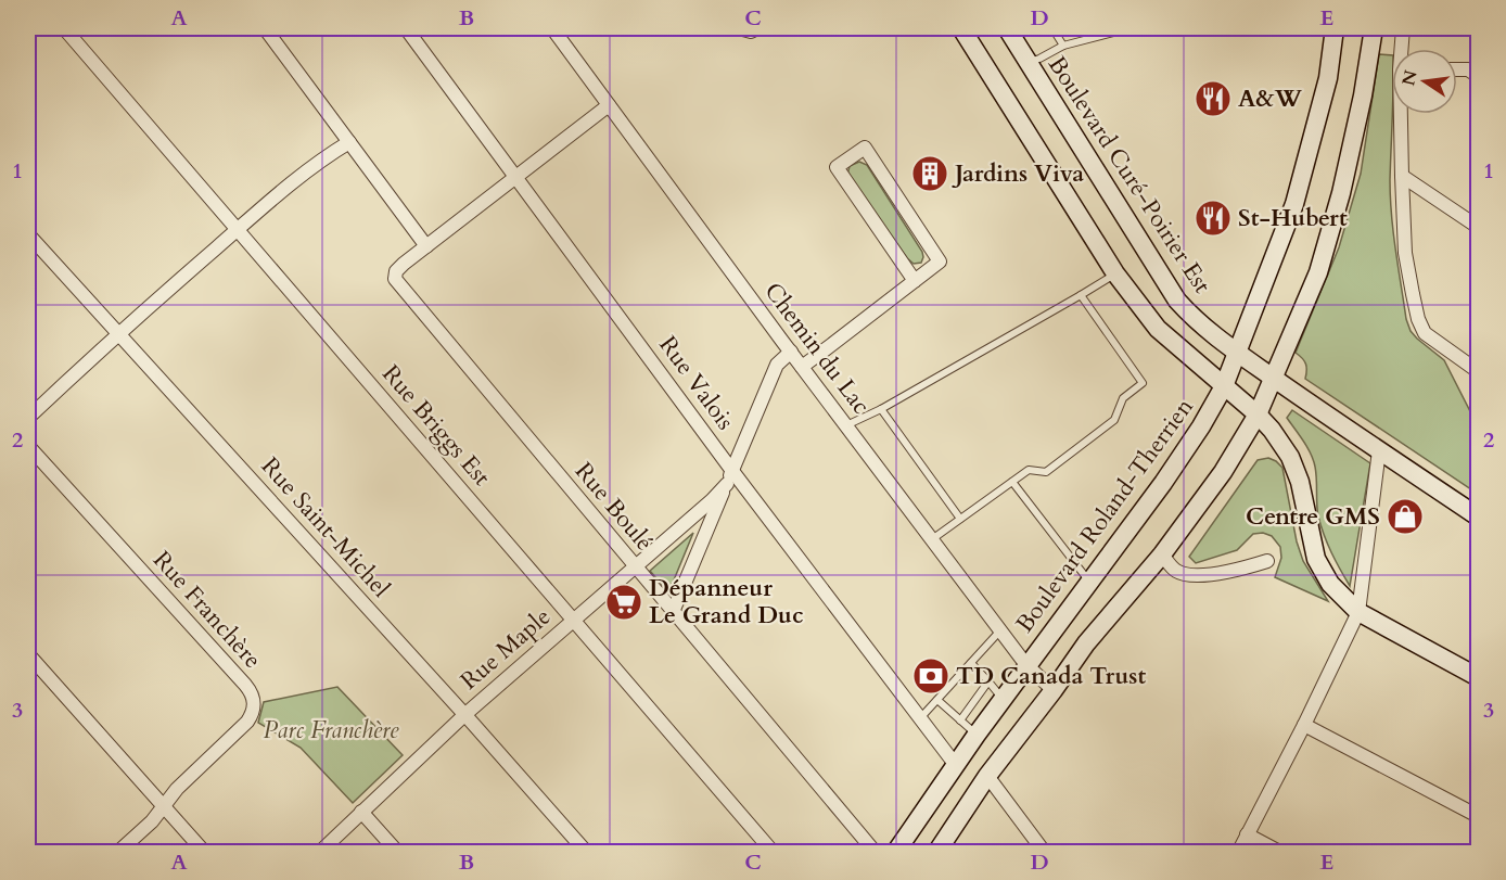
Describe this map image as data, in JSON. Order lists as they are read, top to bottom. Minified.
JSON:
{"streets":{"main road":["Boulevard Curé-Poirier Est","Boulevard Roland-Therrien"],"street":["Chemin du Lac","Rue Valois","Rue Briggs Est","Rue Boulé","Rue Saint-Michel","Rue Franchère","Rue Maple"]},"crossings":[["Boulevard Curé-Poirier Est","Boulevard Roland-Therrien"],["Chemin du Lac","Boulevard Roland-Therrien"],["Chemin du Lac","Rue Maple"],["Rue Valois","Boulevard Roland-Therrien"],["Rue Valois","Rue Maple"],["Rue Briggs Est","Rue Maple"],["Rue Boulé","Rue Maple"],["Rue Saint-Michel","Rue Maple"]],"parks":["Parc Franchère"],"places":{"restaurant":["A&W","St-Hubert"],"building":["Jardins Viva"],"shop":["Centre GMS"],"supermarket":["Dépanneur Le Grand Duc"],"bank":["TD Canada Trust"]},"north":"left","grid":{"columns":["A","B","C","D","E"],"rows":["1","2","3"]}}
